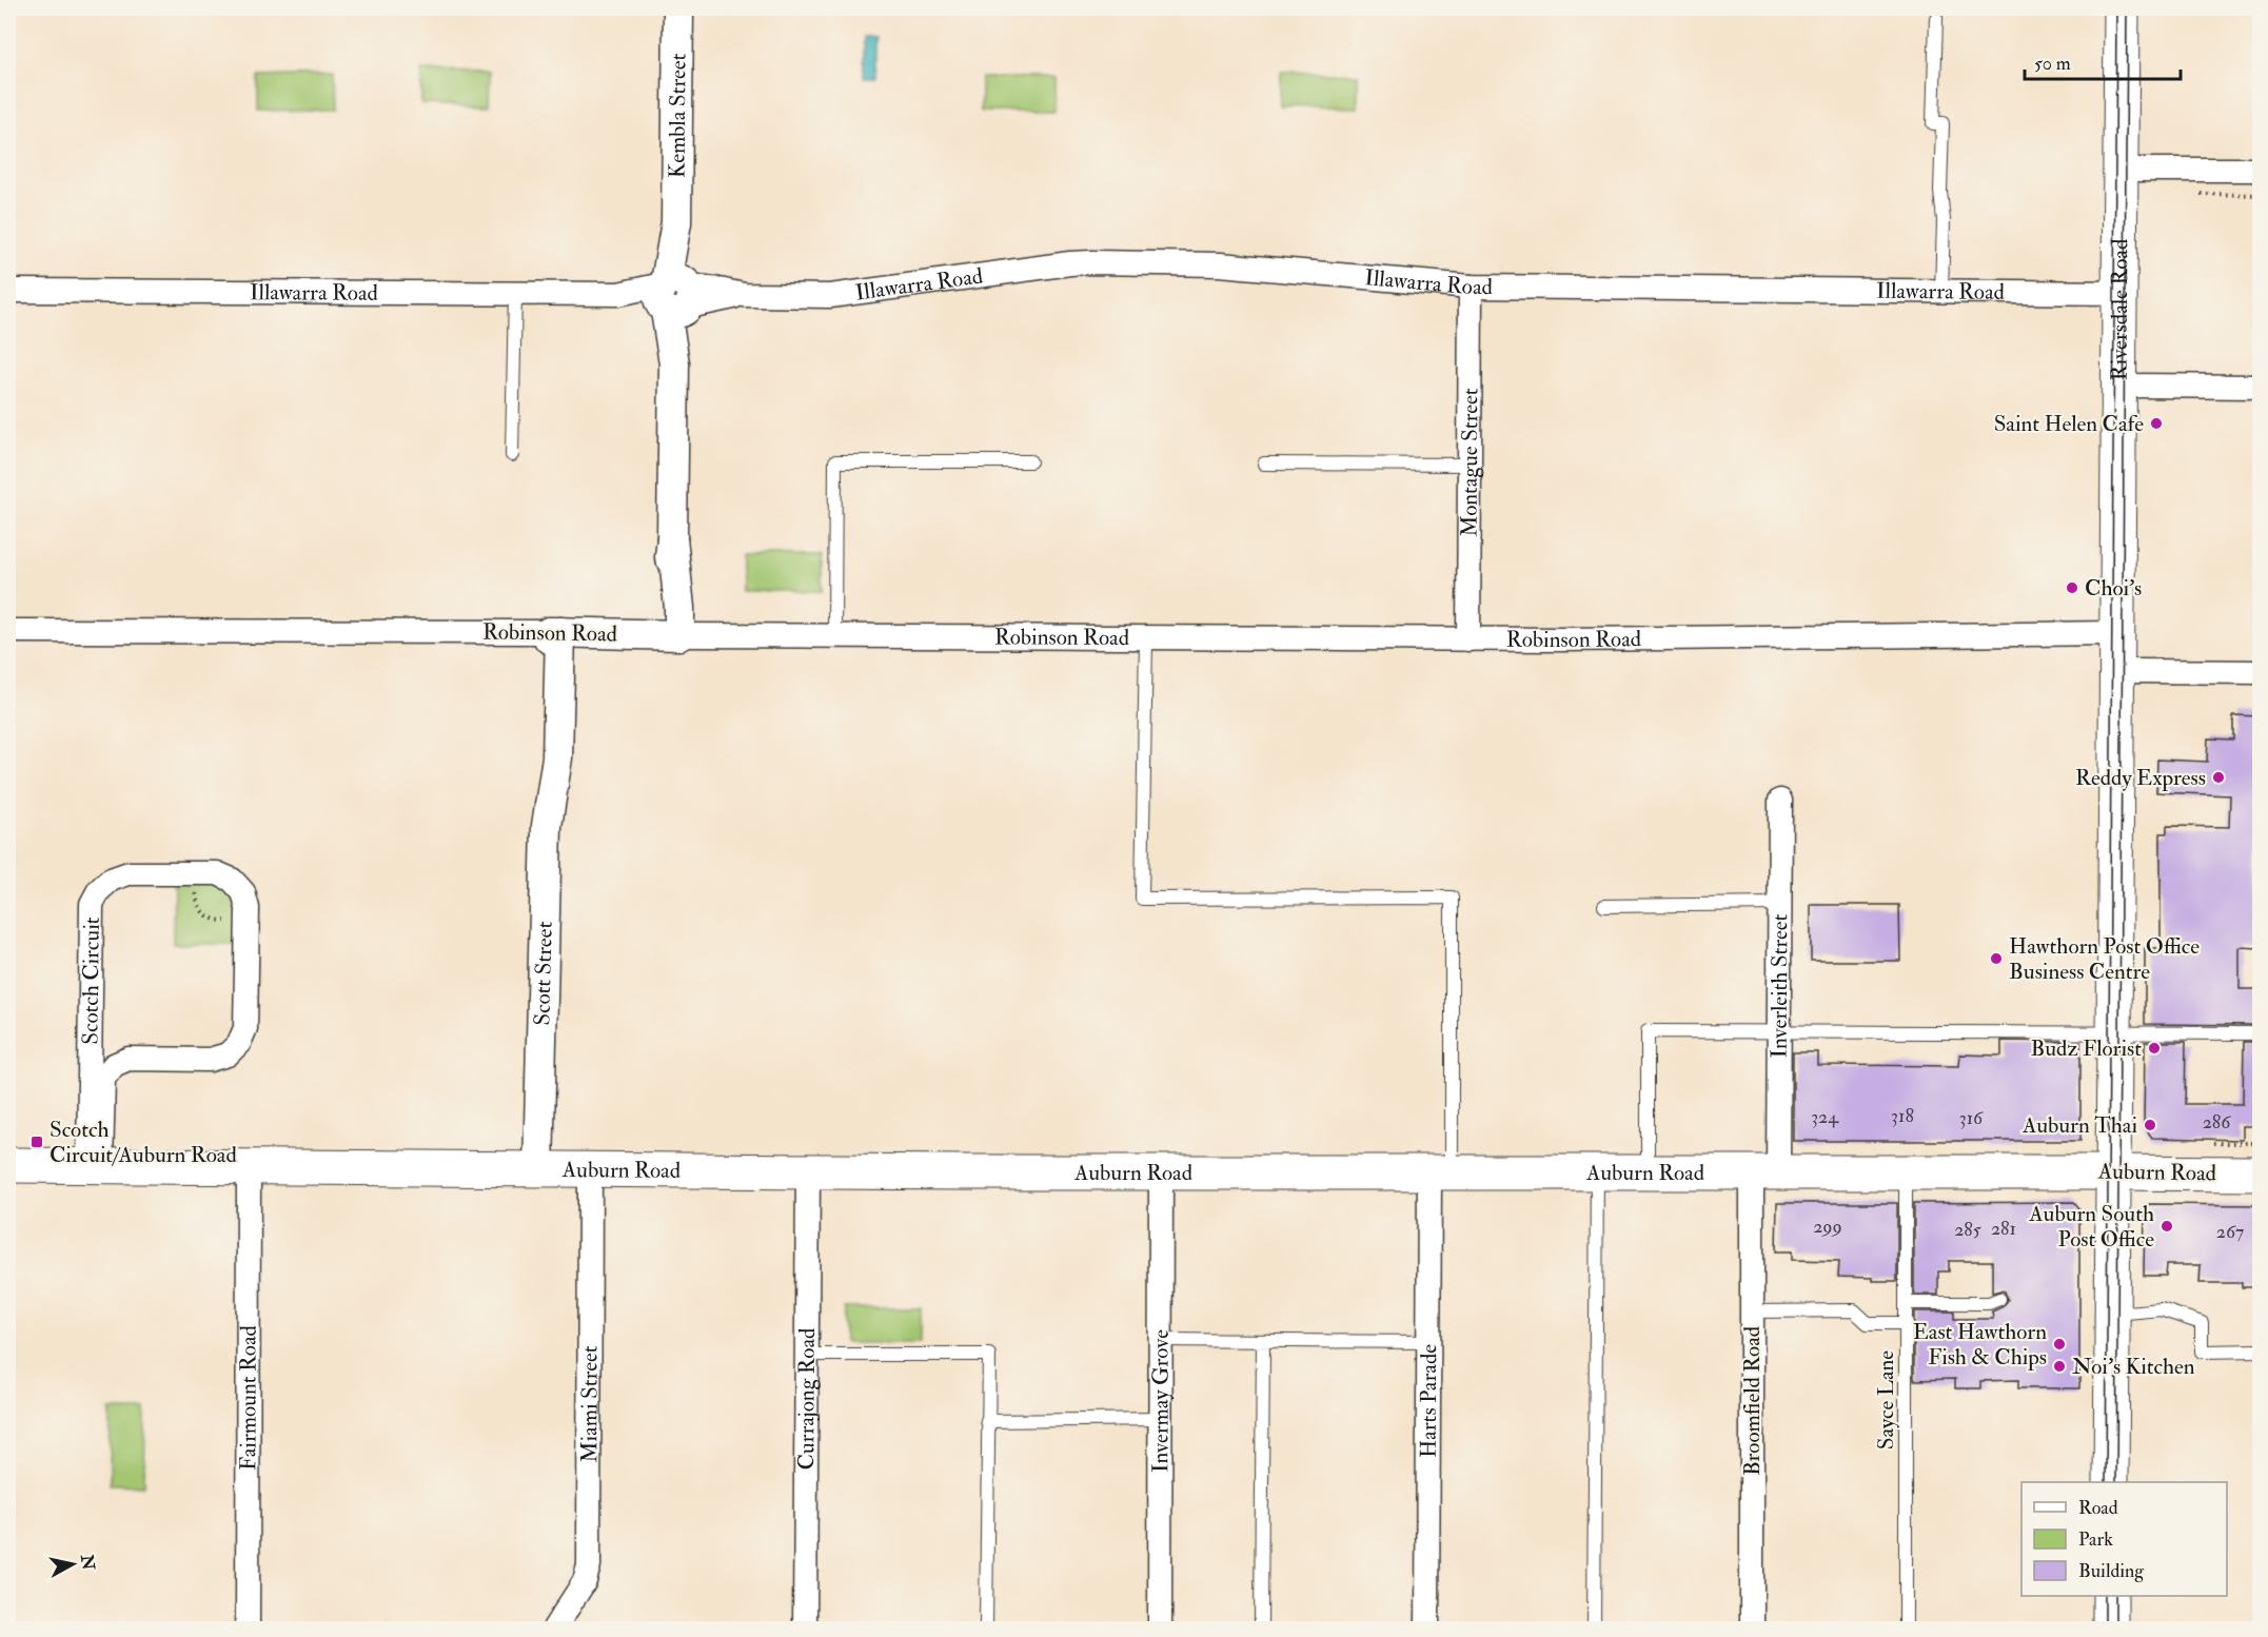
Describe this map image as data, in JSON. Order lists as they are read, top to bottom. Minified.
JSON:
{"streets":{"main road":["Riversdale Road","Auburn Road"],"street":["Kembla Street","Illawarra Road","Montague Street","Robinson Road","Scott Street","Scotch Circuit","Inverleith Street","Fairmount Road","Currajong Road","Invermay Grove","Harts Parade","Broomfield Road","Miami Street"],"lane":["Sayce Lane"]},"crossings":[["Kembla Street","Illawarra Road"],["Kembla Street","Robinson Road"],["Illawarra Road","Riversdale Road"],["Illawarra Road","Montague Street"],["Riversdale Road","Robinson Road"],["Riversdale Road","Auburn Road"],["Montague Street","Robinson Road"],["Robinson Road","Scott Street"],["Scott Street","Auburn Road"],["Scotch Circuit","Auburn Road"],["Inverleith Street","Auburn Road"],["Inverleith Street","Broomfield Road"],["Auburn Road","Fairmount Road"],["Auburn Road","Currajong Road"],["Auburn Road","Invermay Grove"],["Auburn Road","Harts Parade"],["Auburn Road","Sayce Lane"],["Auburn Road","Broomfield Road"],["Auburn Road","Miami Street"]],"places":{"other":["Saint Helen Cafe","Choi's","Reddy Express","Hawthorn Post Office Business Centre","Budz Florist","Auburn Thai","Auburn South Post Office","East Hawthorn Fish & Chips","Noi's Kitchen"],"transit":["Scotch Circuit/Auburn Road"]},"house_numbers":["318","324","316","286","299","281","285","267"],"legend":["Road","Park","Building"],"scale_bar":"50 m","north":"right"}
